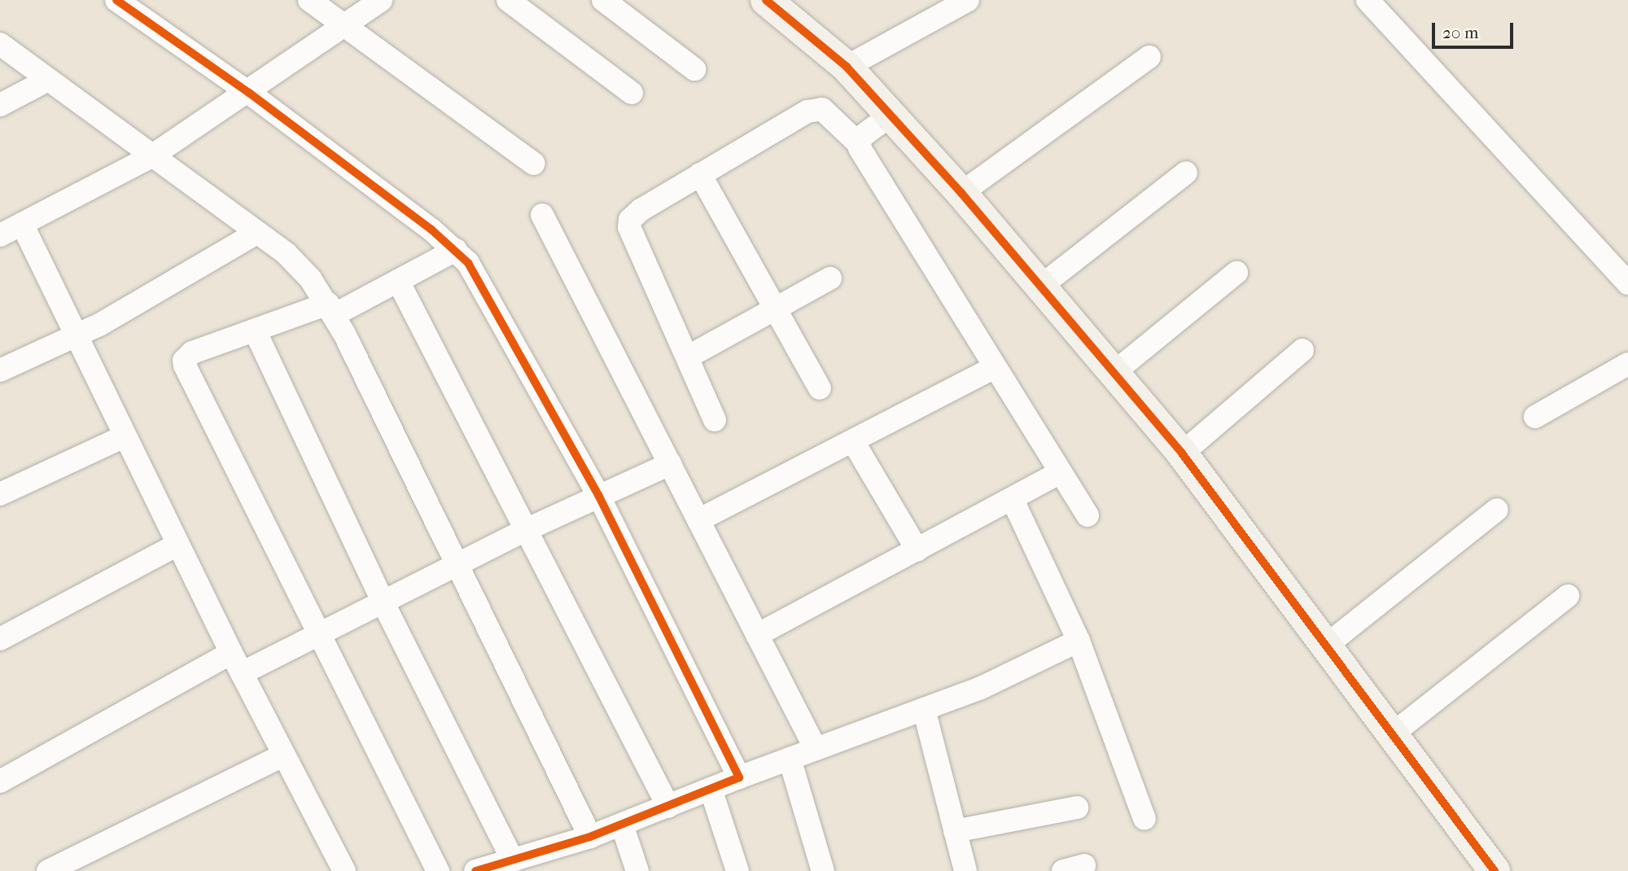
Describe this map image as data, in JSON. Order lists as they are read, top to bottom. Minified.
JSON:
{"scale_bar":"20 m"}
